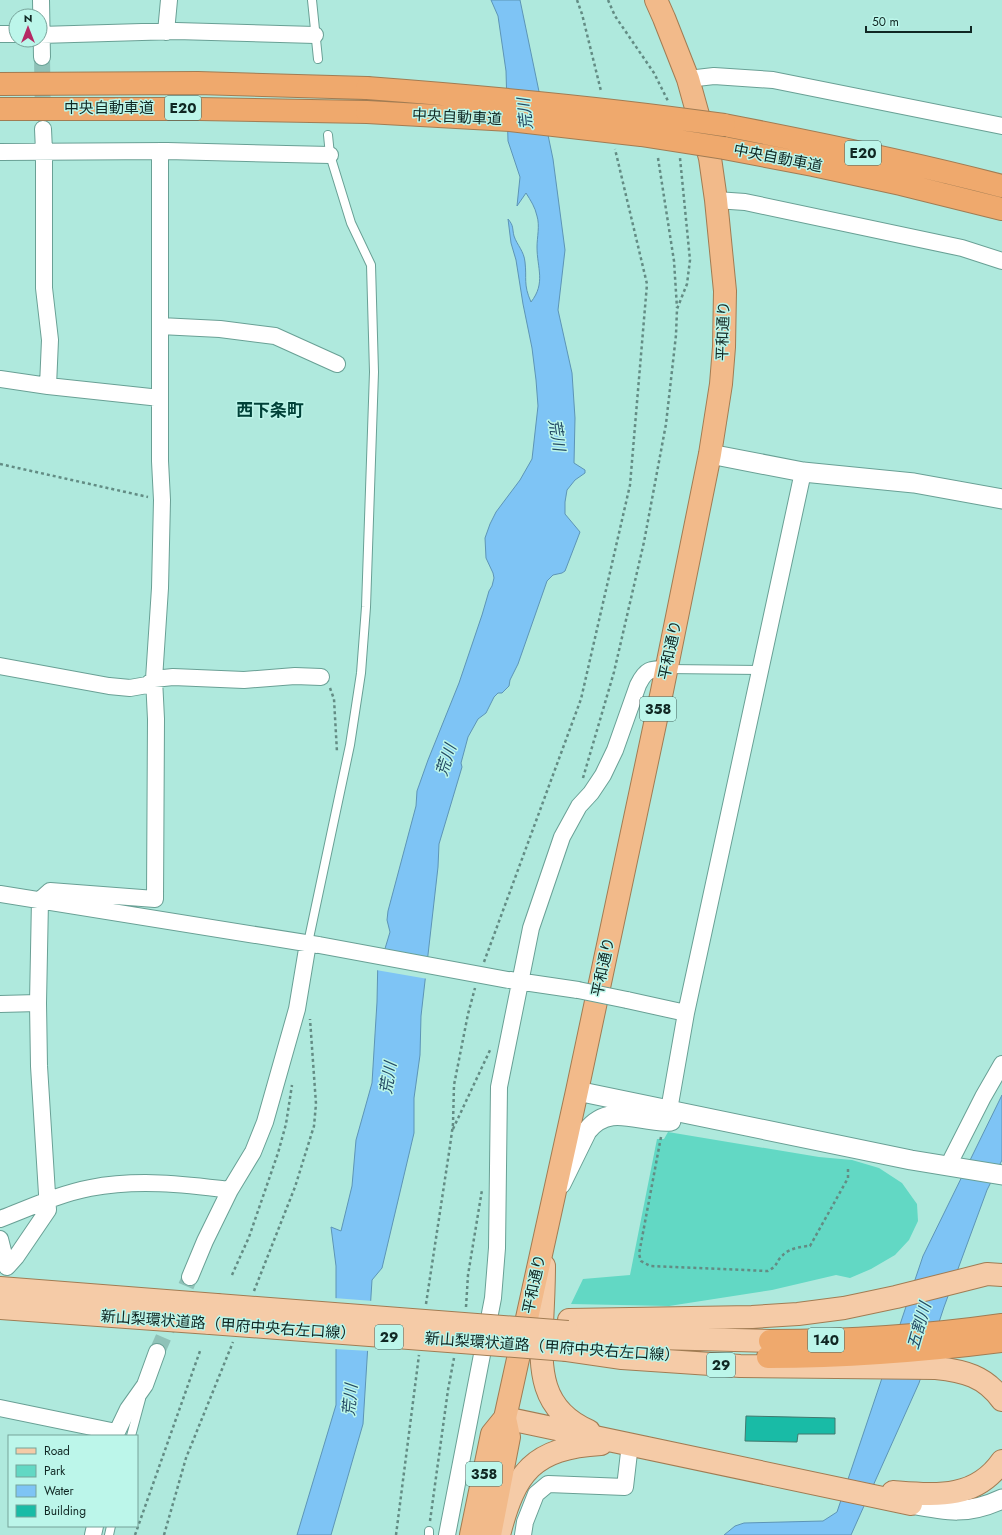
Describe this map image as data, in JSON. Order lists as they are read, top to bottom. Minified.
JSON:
{"streets":{"highway":["中央自動車道","E20","平和通り","358","140"],"main road":["新山梨環状道路（甲府中央右左口線）","29"]},"crossings":[["新山梨環状道路（甲府中央右左口線）","29"],["新山梨環状道路（甲府中央右左口線）","140"],["29","140"]],"districts":["西下条町"],"water":["荒川","五割川"],"legend":["Road","Park","Water","Building"],"scale_bar":"50 m","north":"top"}
